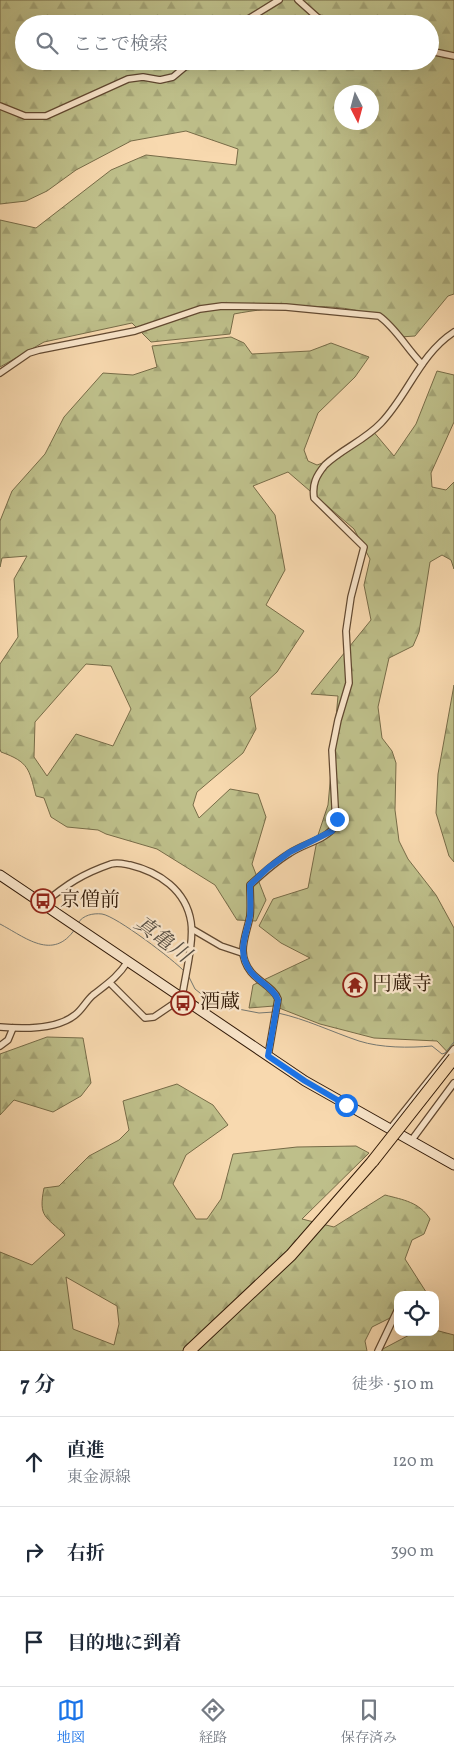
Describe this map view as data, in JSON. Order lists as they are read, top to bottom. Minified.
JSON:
{"water":["真亀川"],"places":{"bus stop":["京僧前","酒蔵"],"temple":["円蔵寺"]},"north":"bottom","page":{"search":"ここで検索","heading":["7 分","徒歩 · 510 m"],"list":[["直進","東金源線","120 m"],["右折","390 m"],"目的地に到着"],"nav":["地図","経路","保存済み"]}}
